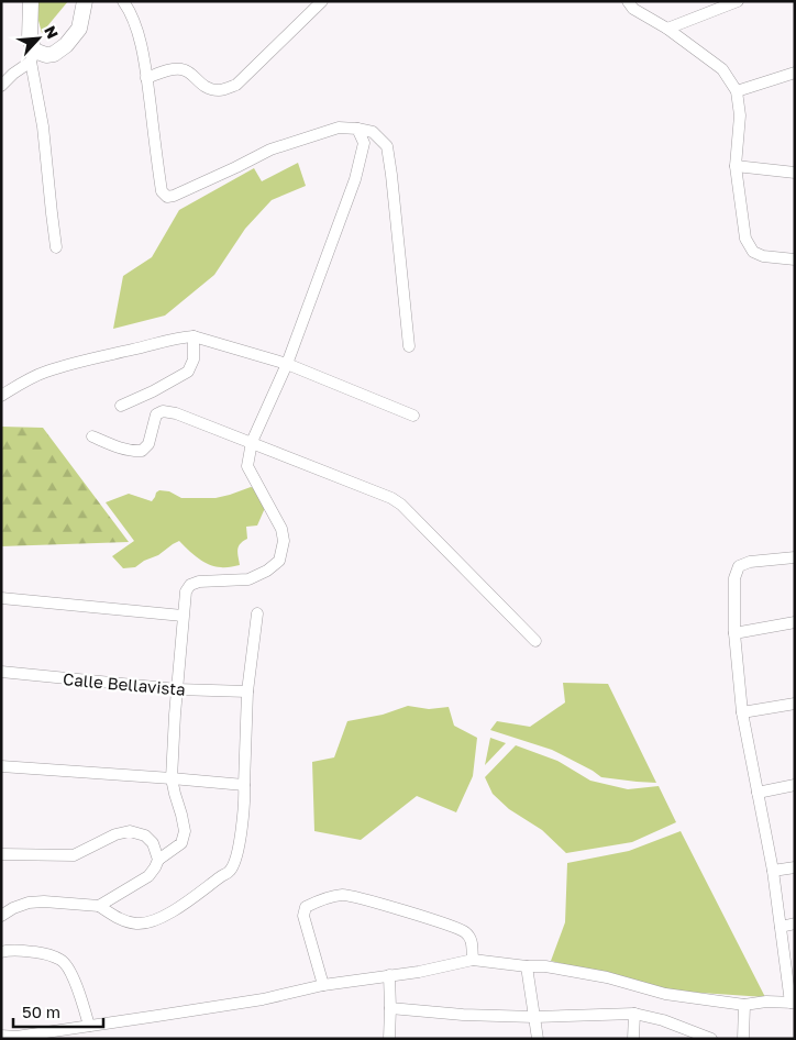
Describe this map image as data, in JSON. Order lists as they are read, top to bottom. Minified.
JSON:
{"streets":{"street":["Calle Bellavista"]},"scale_bar":"50 m","north":"top right"}
